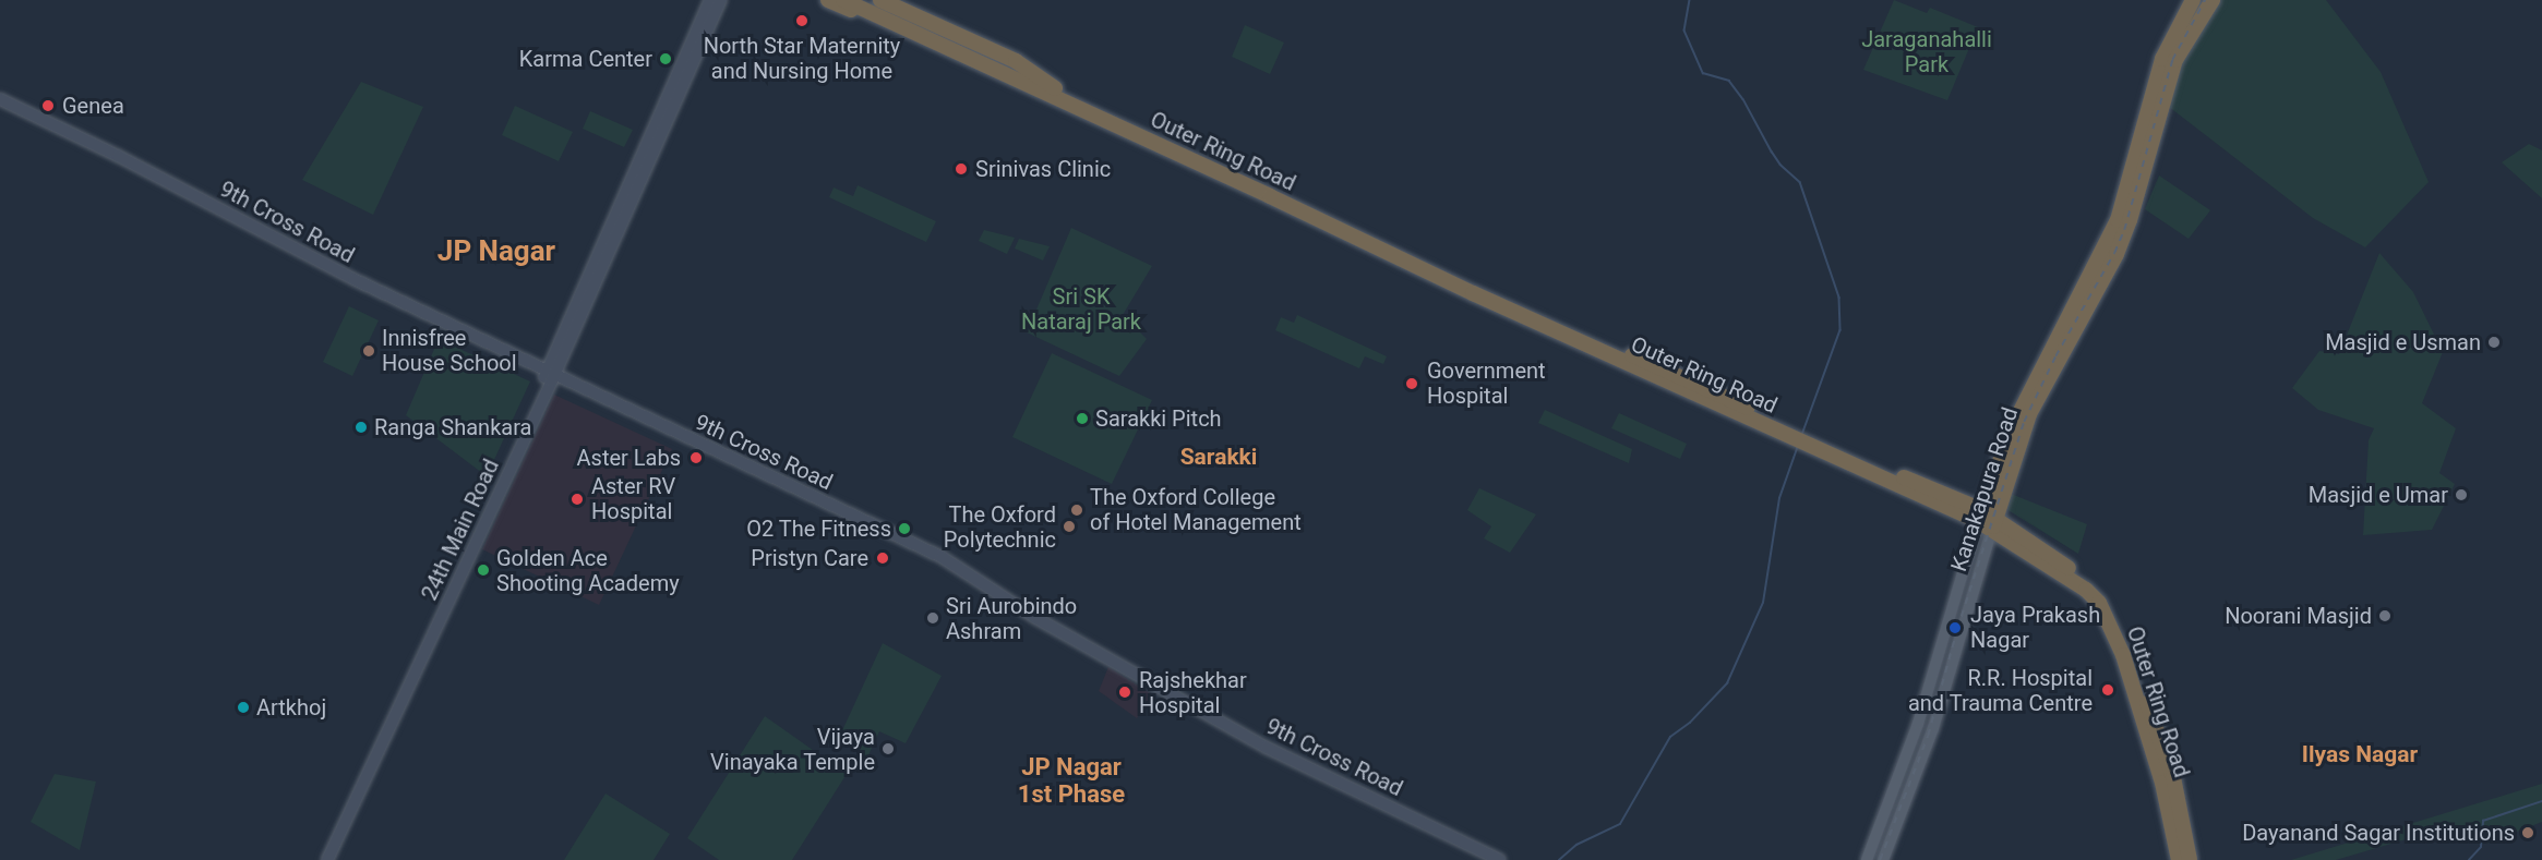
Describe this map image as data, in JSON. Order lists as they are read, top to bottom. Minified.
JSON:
{"streets":{"highway":["Outer Ring Road","Kanakapura Road"],"main road":["9th Cross Road","24th Main Road"]},"crossings":[["Outer Ring Road","Kanakapura Road"],["9th Cross Road","24th Main Road"]],"districts":["JP Nagar","Sarakki","Ilyas Nagar","JP Nagar 1st Phase"],"parks":["Jaraganahalli Park","Sri SK Nataraj Park"],"places":["North Star Maternity and Nursing Home","Karma Center","Genea","Srinivas Clinic","Masjid e Usman","Innisfree House School","Government Hospital","Sarakki Pitch","Ranga Shankara","Aster Labs","Masjid e Umar","Aster RV Hospital","The Oxford College of Hotel Management","The Oxford Polytechnic","O2 The Fitness","Pristyn Care","Golden Ace Shooting Academy","Noorani Masjid","Sri Aurobindo Ashram","Jaya Prakash Nagar","R.R. Hospital and Trauma Centre","Rajshekhar Hospital","Artkhoj","Vijaya Vinayaka Temple","Dayanand Sagar Institutions"]}
